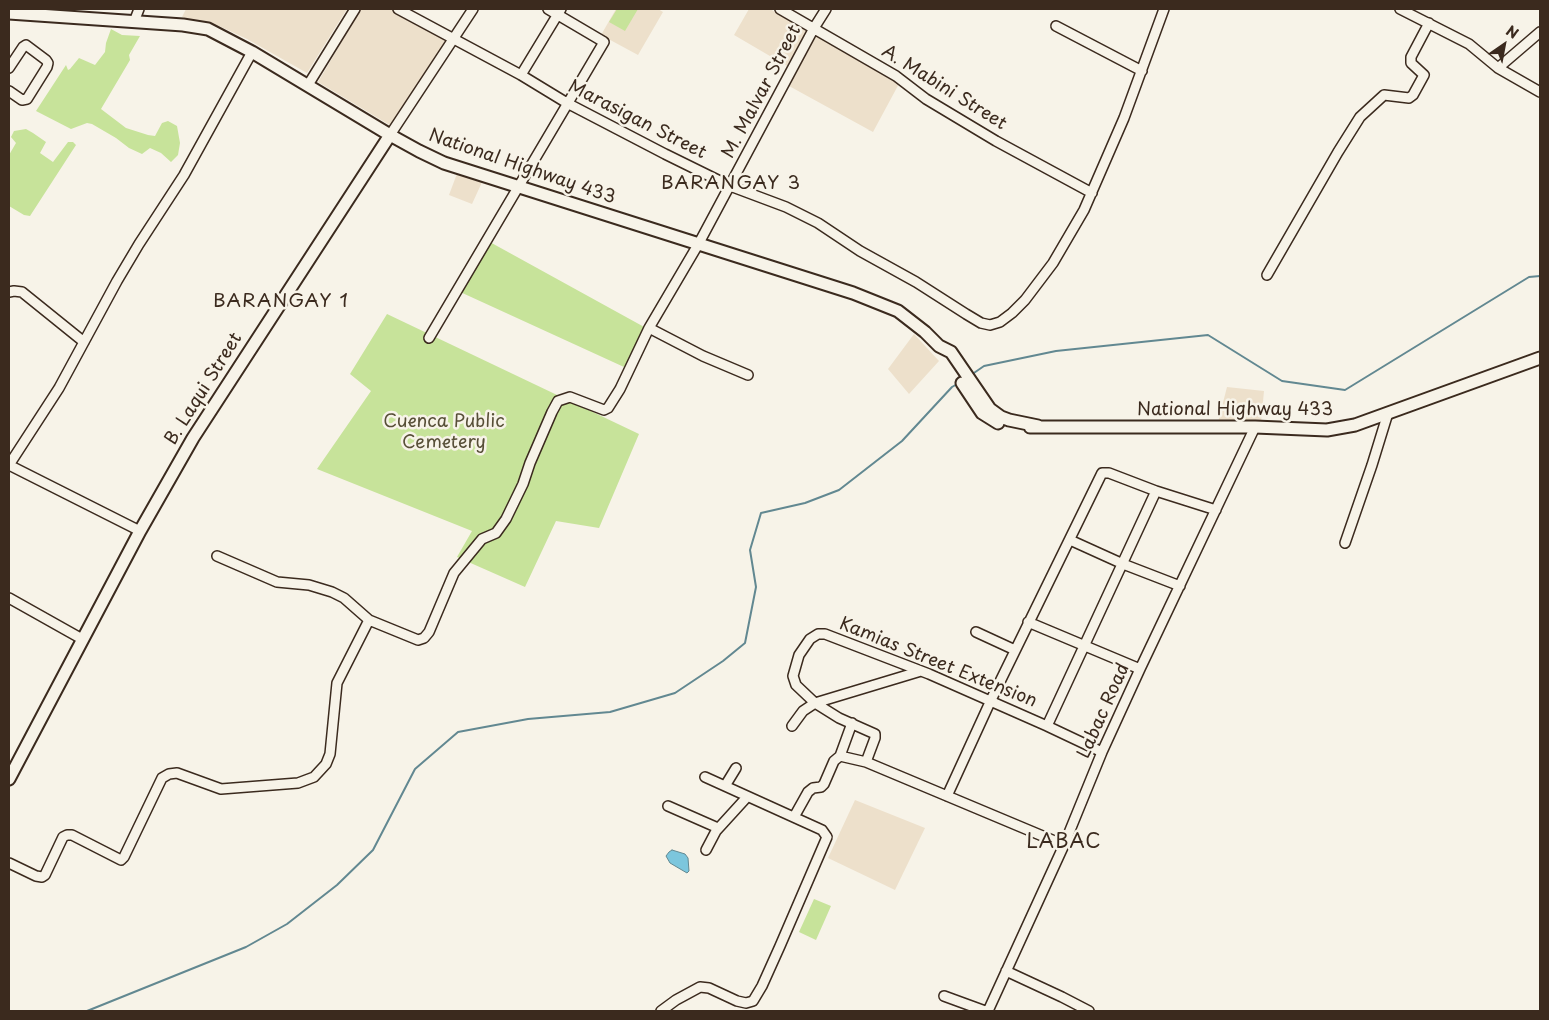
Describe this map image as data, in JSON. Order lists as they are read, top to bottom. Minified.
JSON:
{"streets":{"main road":["National Highway 433","B. Laqui Street"],"street":["A. Mabini Street","M. Malvar Street","Marasigan Street","Kamias Street Extension","Labac Road"]},"crossings":[["A. Mabini Street","M. Malvar Street"],["A. Mabini Street","Marasigan Street"],["M. Malvar Street","Marasigan Street"],["M. Malvar Street","National Highway 433"],["Marasigan Street","B. Laqui Street"],["National Highway 433","B. Laqui Street"],["National Highway 433","Labac Road"],["Kamias Street Extension","Labac Road"]],"districts":["BARANGAY 3","BARANGAY 1","LABAC"],"parks":["Cuenca Public Cemetery"],"north":"top right"}
